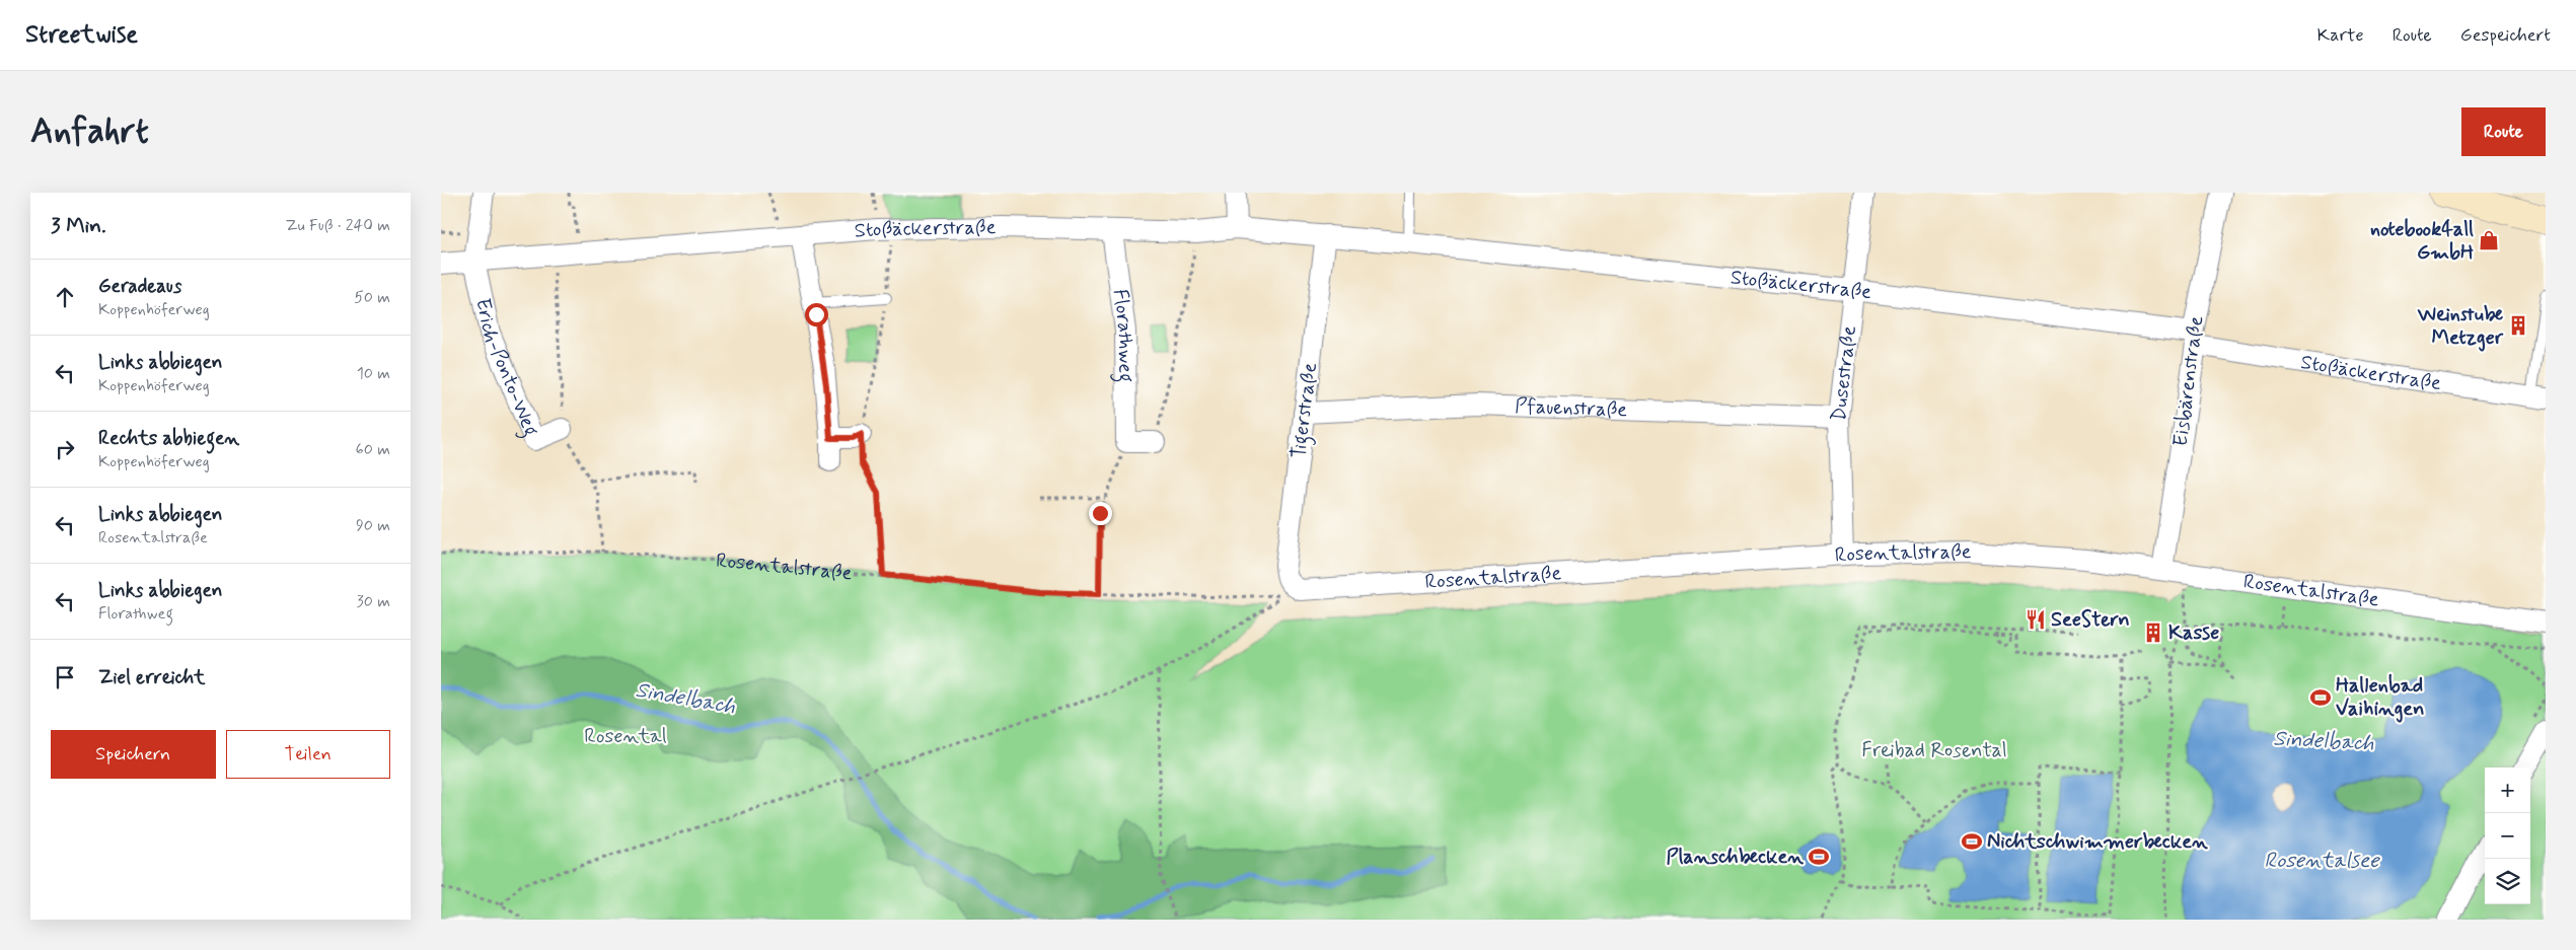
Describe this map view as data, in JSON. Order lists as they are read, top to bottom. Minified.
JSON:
{"streets":{"street":["Stoßäckerstraße","Florathweg","Erich-Ponto-Weg","Dusestraße","Eisbärenstraße","Pfauenstraße","Tigerstraße","Rosentalstraße"]},"crossings":[["Stoßäckerstraße","Florathweg"],["Stoßäckerstraße","Erich-Ponto-Weg"],["Stoßäckerstraße","Dusestraße"],["Stoßäckerstraße","Eisbärenstraße"],["Stoßäckerstraße","Tigerstraße"],["Erich-Ponto-Weg","Rosentalstraße"],["Dusestraße","Pfauenstraße"],["Dusestraße","Rosentalstraße"],["Eisbärenstraße","Rosentalstraße"],["Pfauenstraße","Tigerstraße"],["Tigerstraße","Rosentalstraße"]],"water":["Sindelbach","Rosentalsee"],"parks":["Rosental","Freibad Rosental"],"places":{"shop":["notebook4all GmbH"],"building":["Weinstube Metzger","Kasse"],"restaurant":["SeeStern"],"sports":["Hallenbad Vaihingen","Nichtschwimmerbecken","Planschbecken"]},"page":{"header":"Streetwise","nav":["Karte","Route","Gespeichert"],"buttons":["Route",["Speichern","Teilen"]],"title":"Anfahrt","heading":["3 Min.","Zu Fuß · 240 m"],"list":[["Geradeaus","Koppenhöferweg","50 m"],["Links abbiegen","Koppenhöferweg","10 m"],["Rechts abbiegen","Koppenhöferweg","60 m"],["Links abbiegen","Rosentalstraße","90 m"],["Links abbiegen","Florathweg","30 m"],"Ziel erreicht"],"map_buttons":["+","−"]}}
